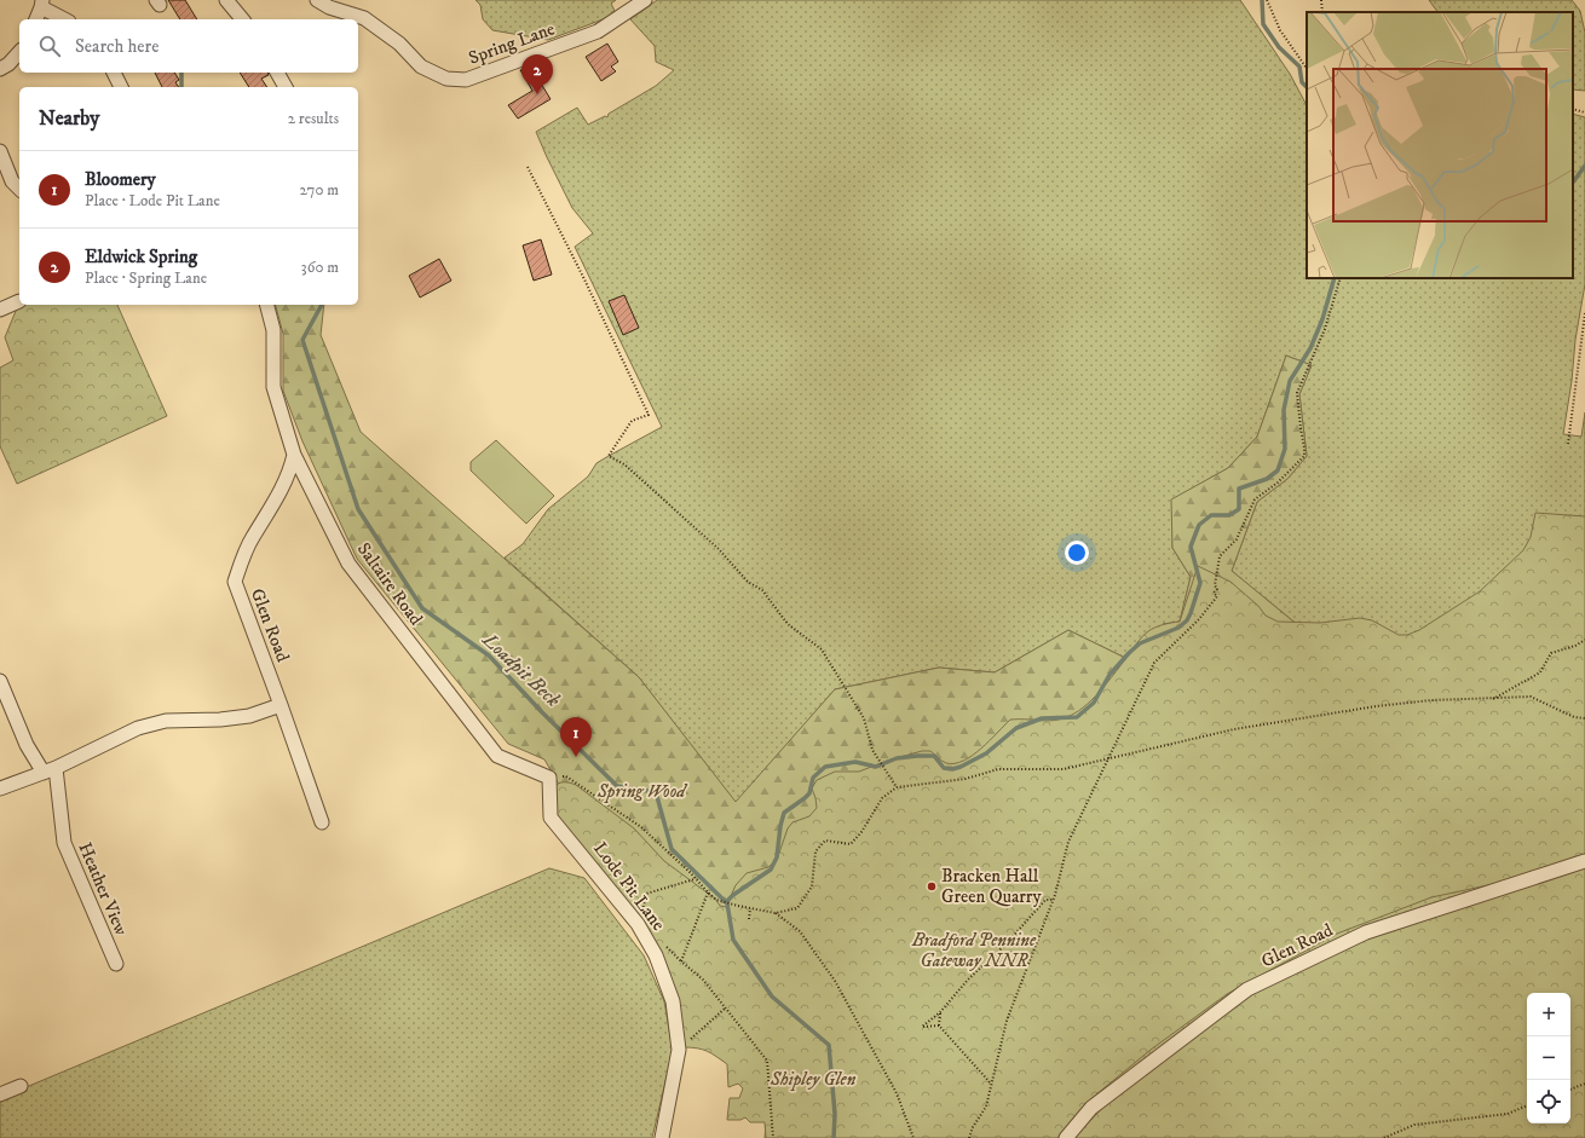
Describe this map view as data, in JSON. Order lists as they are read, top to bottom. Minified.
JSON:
{"streets":{"street":["Spring Lane","Saltaire Road","Glen Road","Lode Pit Lane","Heather View"]},"crossings":[["Saltaire Road","Glen Road"],["Saltaire Road","Lode Pit Lane"]],"water":["Loadpit Beck"],"parks":["Spring Wood","Bradford Pennine Gateway NNR","Shipley Glen"],"places":["Bracken Hall Green Quarry"],"page":{"search":"Search here","pins":["2","1"],"heading":["Nearby","2 results"],"list":[{"mark":"1","name":"Bloomery","note":"Place · Lode Pit Lane","value":"270 m"},{"mark":"2","name":"Eldwick Spring","note":"Place · Spring Lane","value":"360 m"}],"map_buttons":["+","−"]}}
